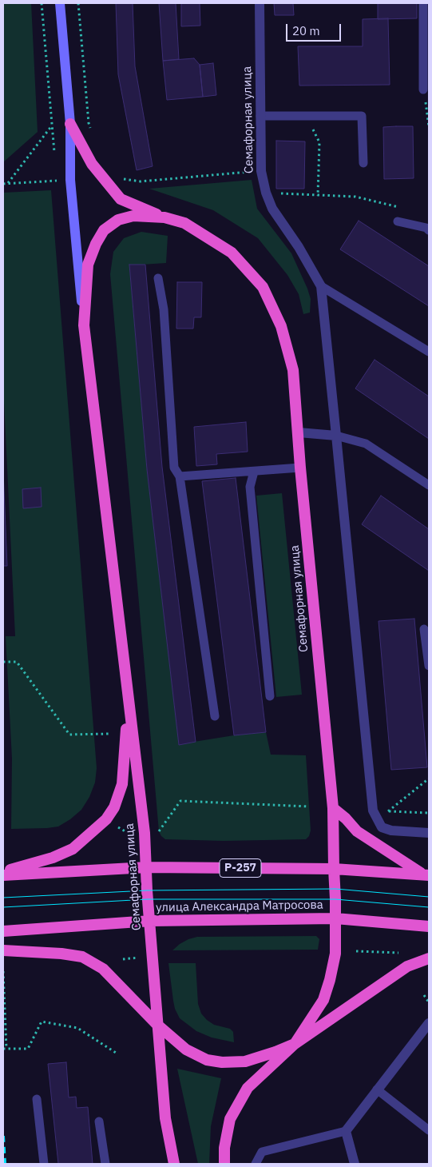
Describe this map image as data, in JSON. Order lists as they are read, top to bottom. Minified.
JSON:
{"streets":{"highway":["Семафорная улица","Р-257","улица Александра Матросова"]},"crossings":[["Семафорная улица","Р-257"],["Семафорная улица","улица Александра Матросова"]],"scale_bar":"20 m"}
